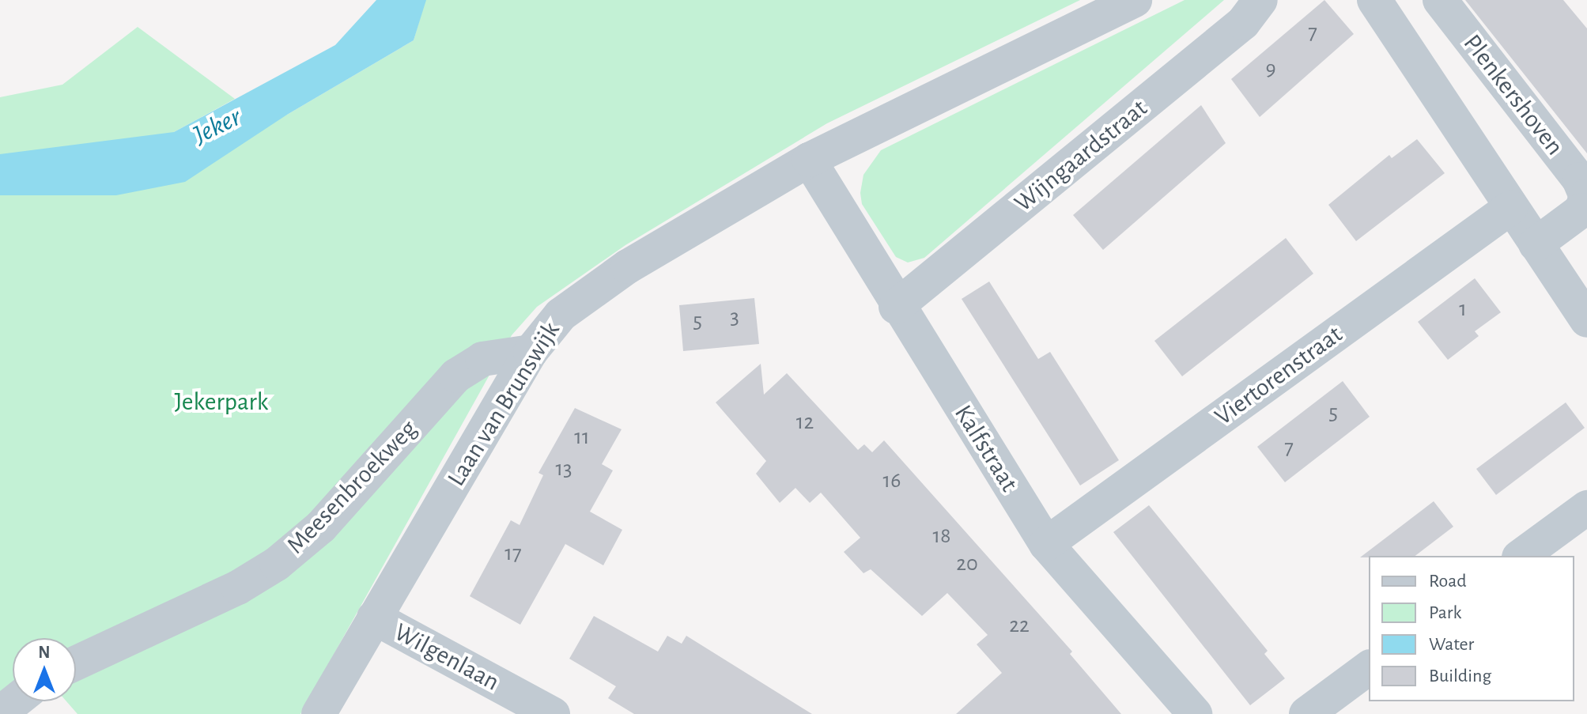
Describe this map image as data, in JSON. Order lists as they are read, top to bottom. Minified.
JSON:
{"streets":{"street":["Plenkershoven","Wijngaardstraat","Viertorenstraat","Laan van Brunswijk","Kalfstraat","Meesenbroekweg","Wilgenlaan"]},"crossings":[["Wijngaardstraat","Kalfstraat"],["Viertorenstraat","Kalfstraat"],["Laan van Brunswijk","Kalfstraat"],["Laan van Brunswijk","Meesenbroekweg"],["Laan van Brunswijk","Wilgenlaan"]],"water":["Jeker"],"parks":["Jekerpark"],"house_numbers":["7","9","1","3","5","5","12","11","7","13","16","18","17","20","22"],"legend":["Road","Park","Water","Building"],"north":"top"}
